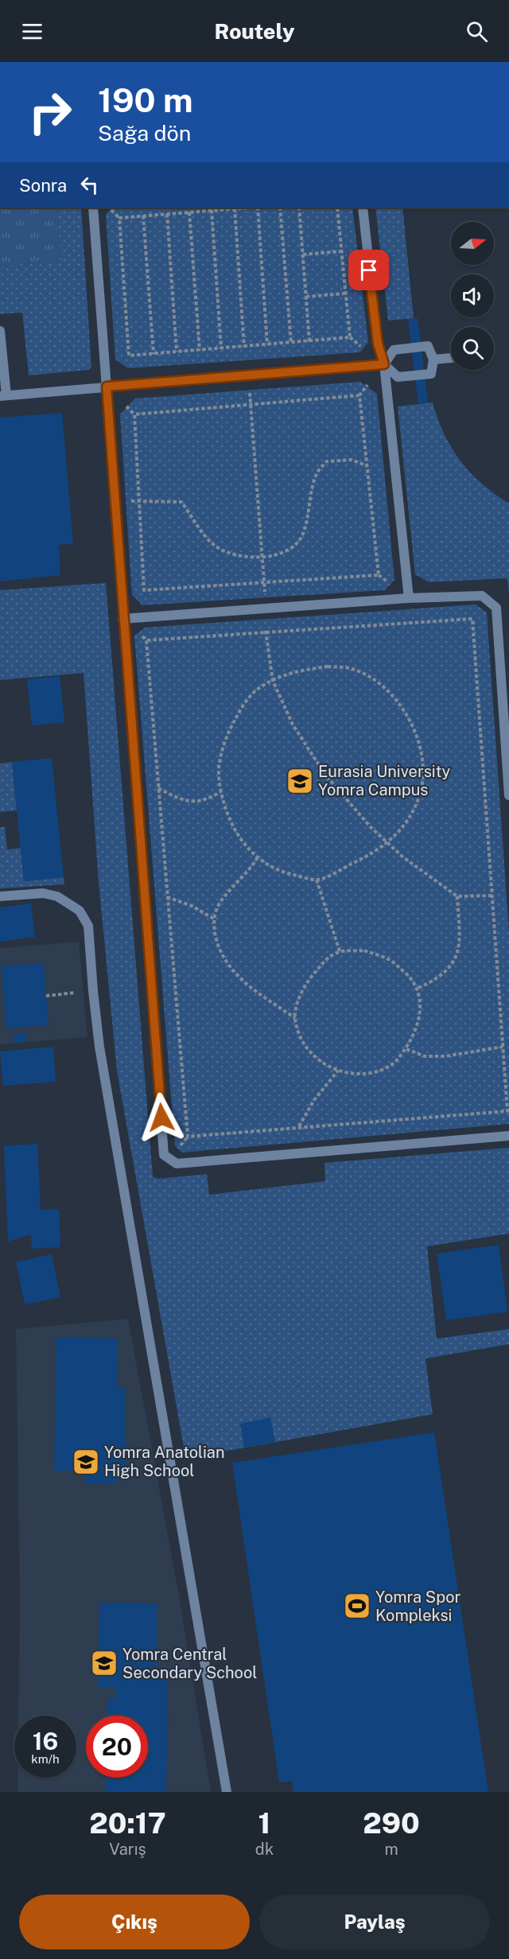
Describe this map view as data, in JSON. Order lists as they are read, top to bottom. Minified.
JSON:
{"places":{"school or university":["Eurasia University Yomra Campus","Yomra Anatolian High School","Yomra Central Secondary School"],"sports":["Yomra Spor Kompleksi"]},"north":"right","page":{"header":"Routely","turn":["190 m","Sağa dön"],"then":"Sonra","speed":"16 km/h","limit":"20","eta":["20:17","Varış","1","dk","290","m"],"buttons":["Çıkış","Paylaş"]}}
